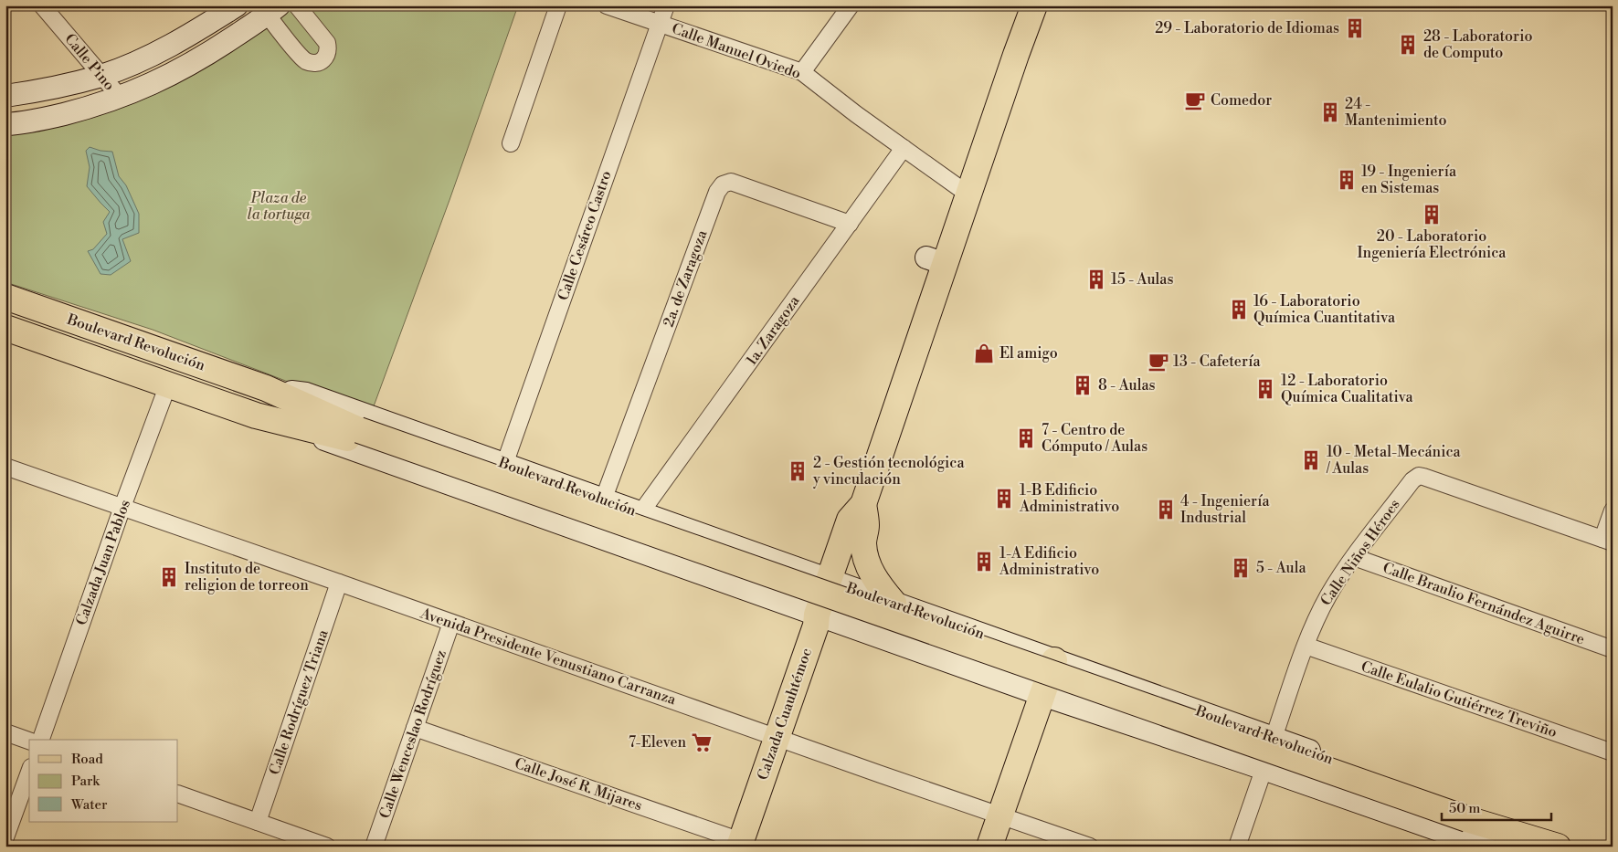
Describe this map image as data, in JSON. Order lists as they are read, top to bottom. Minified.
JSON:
{"streets":{"main road":["Boulevard Revolución","Calzada Cuauhtémoc"],"street":["Calle Manuel Oviedo","Calle Pino","Calle Cesáreo Castro","2a. de Zaragoza","1a. Zaragoza","Calle Niños Héroes","Calzada Juan Pablos","Calle Braulio Fernández Aguirre","Avenida Presidente Venustiano Carranza","Calle Eulalio Gutiérrez Treviño","Calle Rodríguez Triana","Calle Wenceslao Rodríguez","Calle José R. Mijares"]},"crossings":[["Calle Manuel Oviedo","Calle Cesáreo Castro"],["Calle Manuel Oviedo","1a. Zaragoza"],["Calle Cesáreo Castro","Boulevard Revolución"],["2a. de Zaragoza","1a. Zaragoza"],["2a. de Zaragoza","Boulevard Revolución"],["1a. Zaragoza","Boulevard Revolución"],["Boulevard Revolución","Calle Niños Héroes"],["Boulevard Revolución","Calzada Juan Pablos"],["Boulevard Revolución","Calzada Cuauhtémoc"],["Calle Niños Héroes","Calle Braulio Fernández Aguirre"],["Calle Niños Héroes","Calle Eulalio Gutiérrez Treviño"],["Calzada Juan Pablos","Avenida Presidente Venustiano Carranza"],["Avenida Presidente Venustiano Carranza","Calle Rodríguez Triana"],["Avenida Presidente Venustiano Carranza","Calzada Cuauhtémoc"],["Avenida Presidente Venustiano Carranza","Calle Wenceslao Rodríguez"],["Calzada Cuauhtémoc","Calle José R. Mijares"],["Calle Wenceslao Rodríguez","Calle José R. Mijares"]],"parks":["Plaza de la tortuga"],"places":{"building":["29 - Laboratorio de Idiomas","28 - Laboratorio de Computo","24 - Mantenimiento","19 - Ingeniería en Sistemas","20 - Laboratorio Ingeniería Electrónica","15 - Aulas","16 - Laboratorio Química Cuantitativa","8 - Aulas","12 - Laboratorio Química Cualitativa","7 - Centro de Cómputo / Aulas","10 - Metal-Mecánica / Aulas","2 - Gestión tecnológica y vinculación","1-B Edificio Administrativo","4 - Ingeniería Industrial","1-A Edificio Administrativo","5 - Aula","Instituto de religion de torreon"],"cafe":["Comedor","13 - Cafetería"],"shop":["El amigo"],"supermarket":["7-Eleven"]},"legend":["Road","Park","Water"],"scale_bar":"50 m"}
